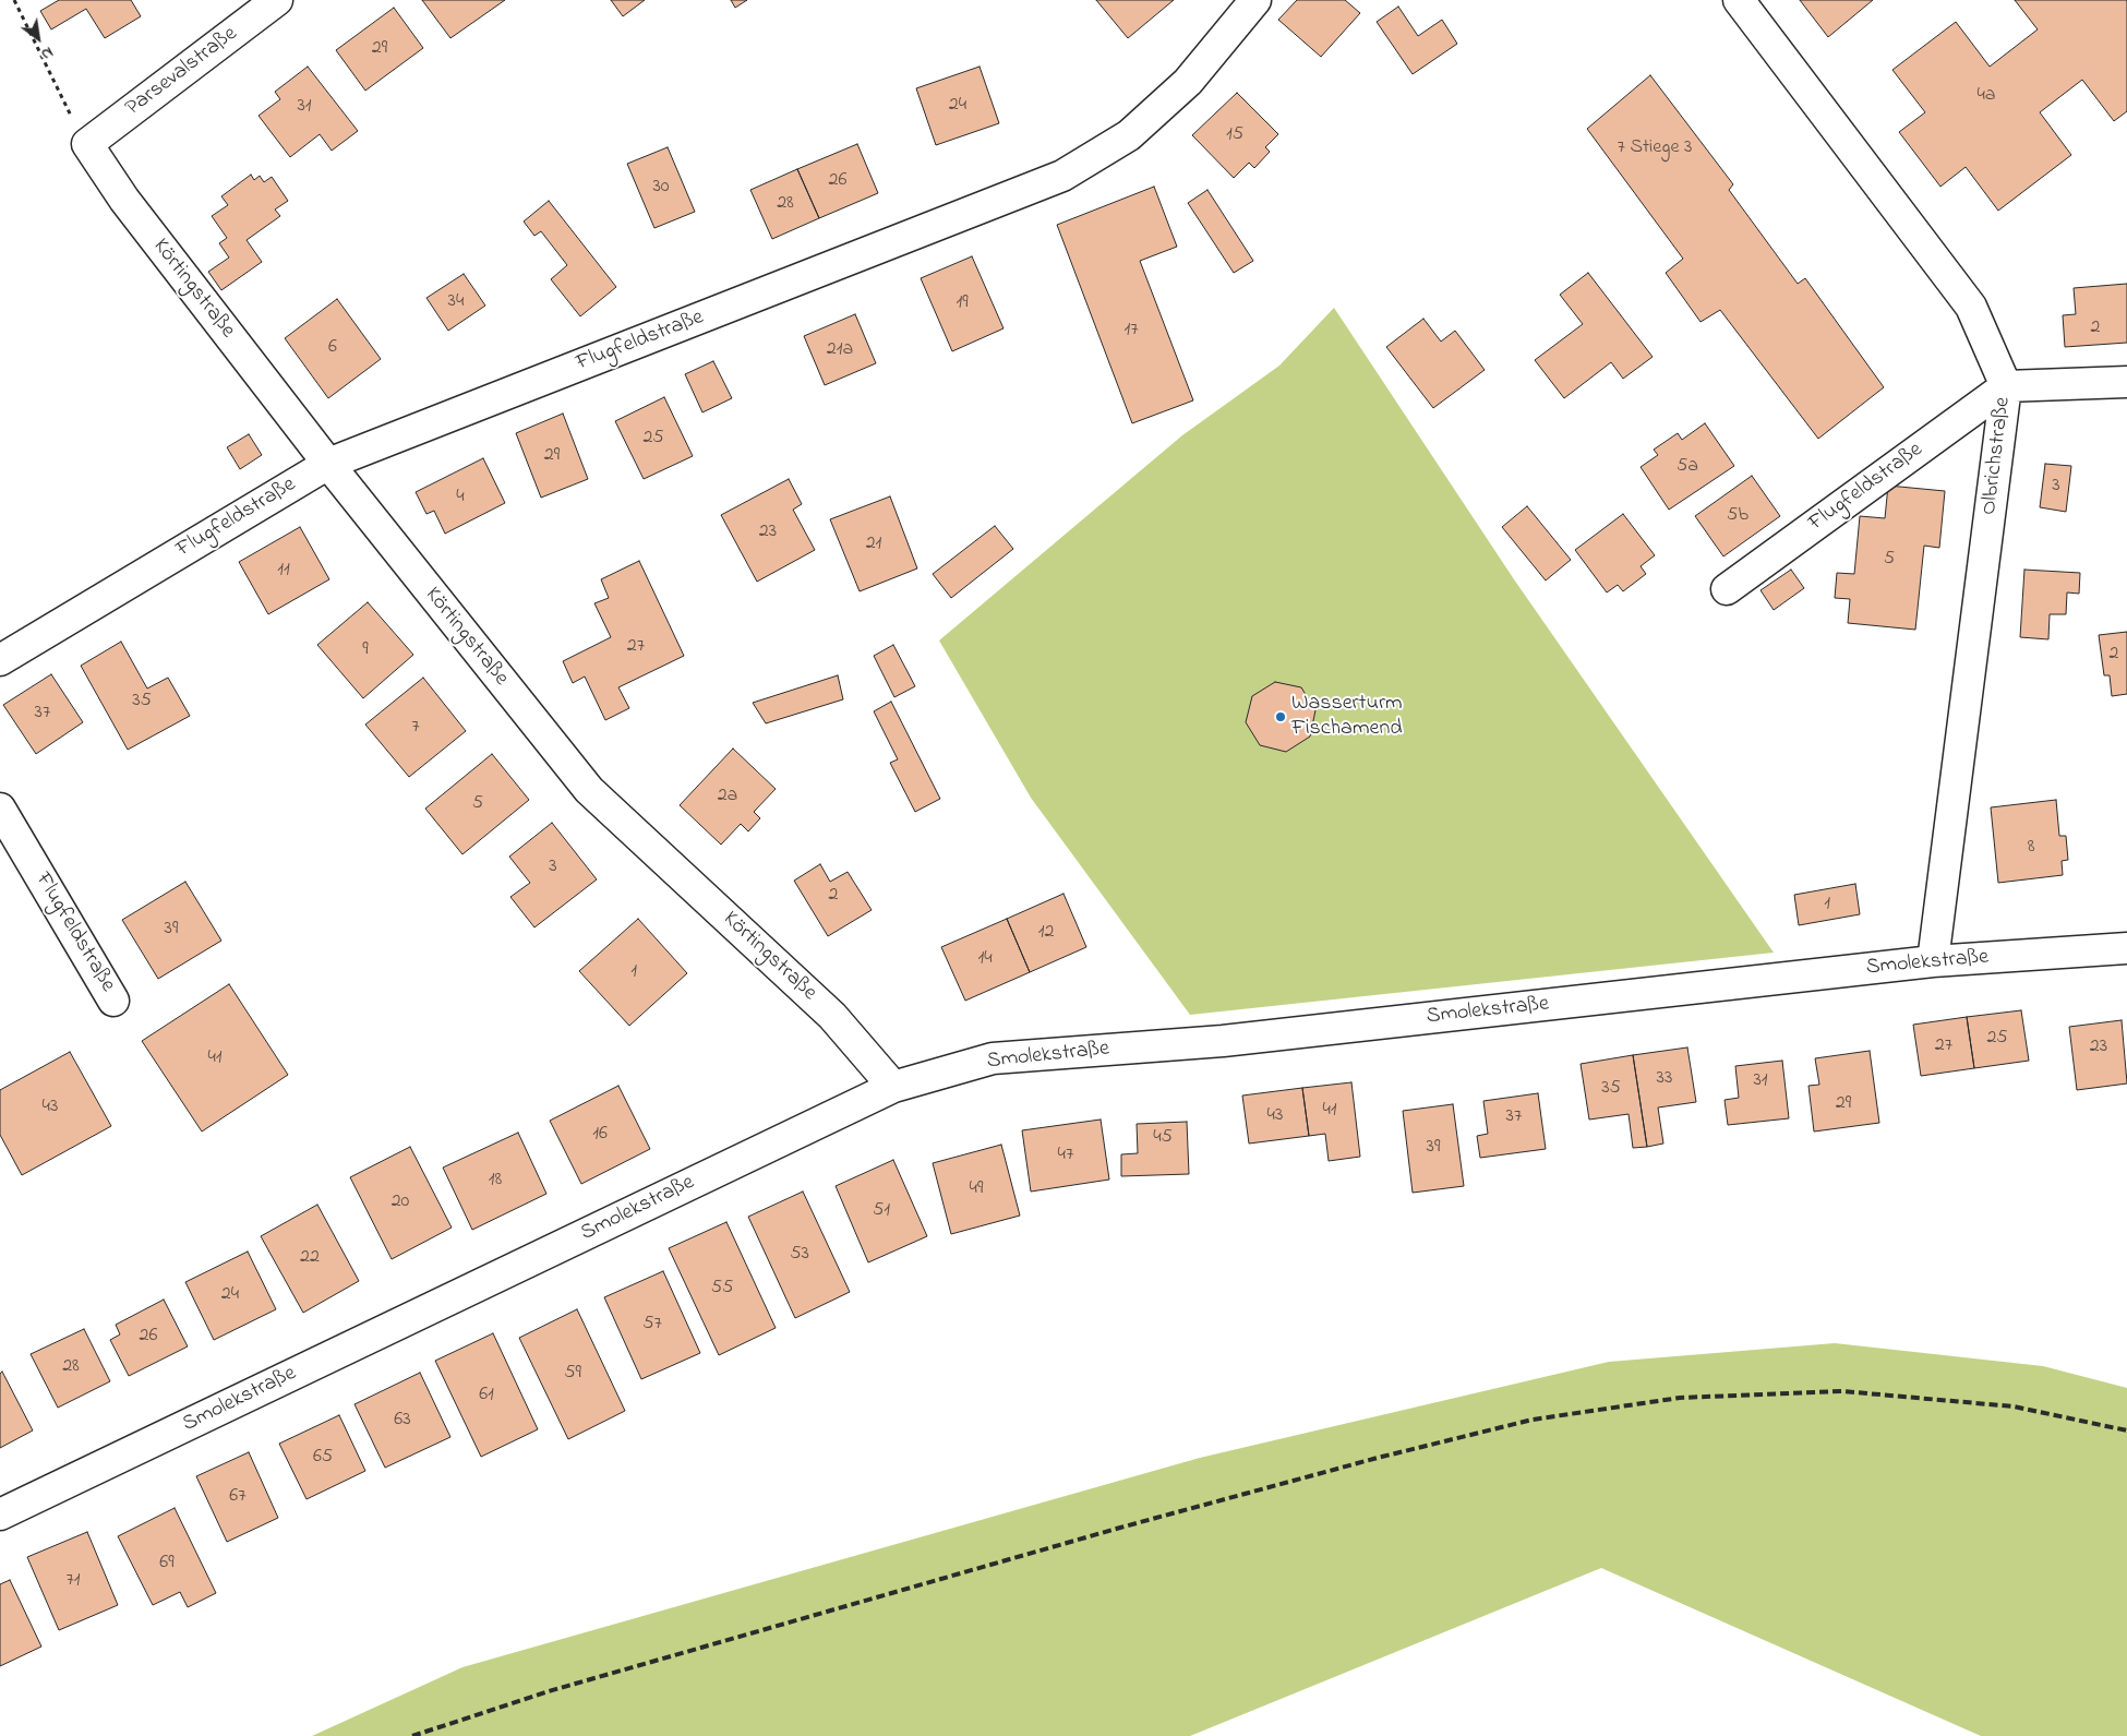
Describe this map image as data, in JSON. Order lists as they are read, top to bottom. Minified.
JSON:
{"streets":{"street":["Parsevalstraße","Körtingstraße","Flugfeldstraße","Olbrichstraße","Smolekstraße"]},"crossings":[["Parsevalstraße","Körtingstraße"],["Körtingstraße","Flugfeldstraße"],["Körtingstraße","Smolekstraße"],["Flugfeldstraße","Olbrichstraße"],["Olbrichstraße","Smolekstraße"]],"places":["Wasserturm Fischamend"],"house_numbers":["29","4a","24","31","15","7 Stiege 3","26","30","28","34","19","2","17","6","21a","25","29","5a","3","4","5b","23","21","5","11","27","9","2","35","37","7","2a","5","8","3","2","1","39","12","14","1","25","27","23","41","33","31","35","29","43","41","43","37","16","45","39","47","18","49","20","51","53","22","55","24","57","26","28","59","61","63","65","67","69","71"],"north":"bottom right"}
